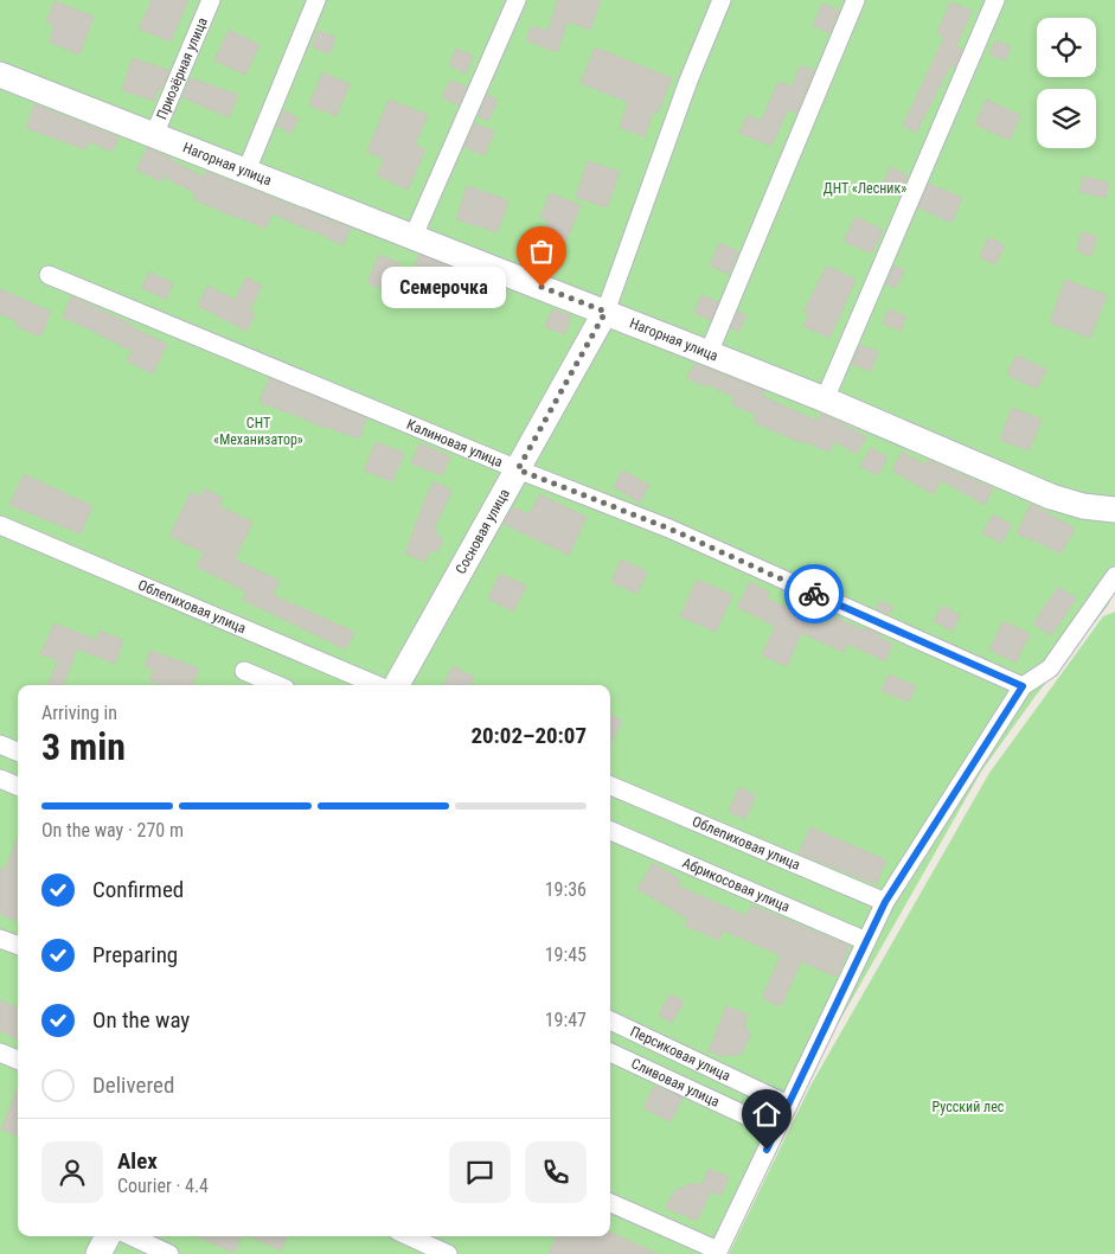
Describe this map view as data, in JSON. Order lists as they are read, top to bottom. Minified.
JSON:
{"streets":{"street":["Приозёрная улица","Нагорная улица","Калиновая улица","Сосновая улица","Облепиховая улица","Абрикосовая улица","Персиковая улица","Сливовая улица"]},"crossings":[["Приозёрная улица","Нагорная улица"],["Нагорная улица","Сосновая улица"],["Калиновая улица","Сосновая улица"]],"parks":["ДНТ «Лесник»","СНТ «Механизатор»","Русский лес"],"places":["Семерочка"],"page":{"bubble":"Семерочка","heading":["3 min","Arriving in","20:02–20:07"],"panel":["Alex","Courier · 4.4"],"bar":"On the way · 270 m","list":[["Confirmed","19:36"],["Preparing","19:45"],["On the way","19:47"],"Delivered"]}}
